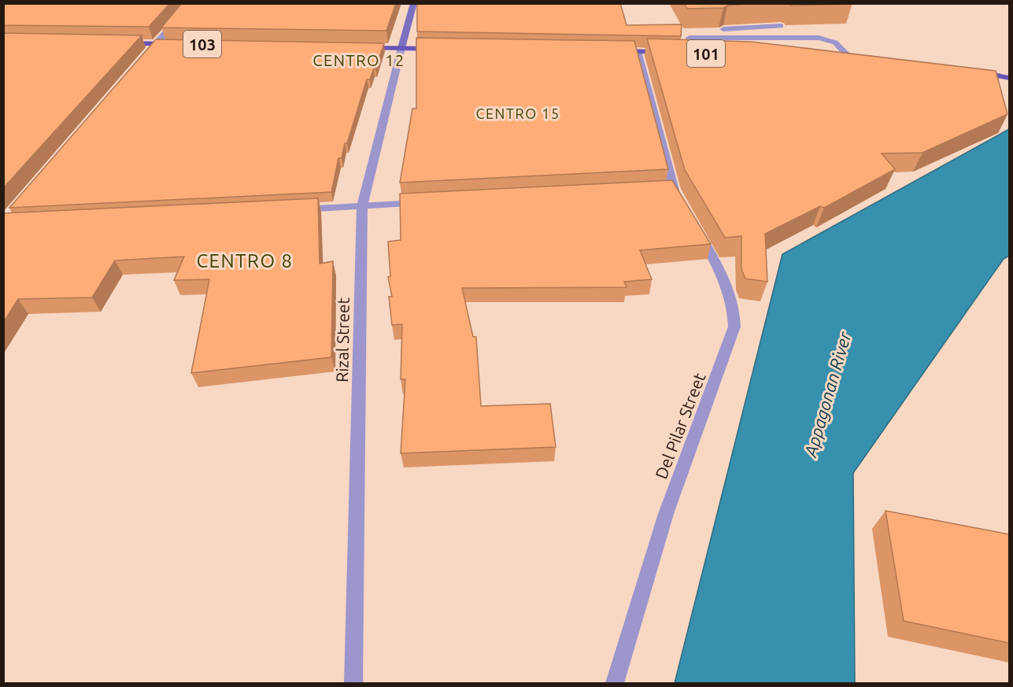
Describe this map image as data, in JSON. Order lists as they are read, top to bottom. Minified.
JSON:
{"streets":{"main road":["103","101","Rizal Street"],"street":["Del Pilar Street"]},"districts":["CENTRO 12","CENTRO 15","CENTRO 8"],"water":["Appagonan River"]}
